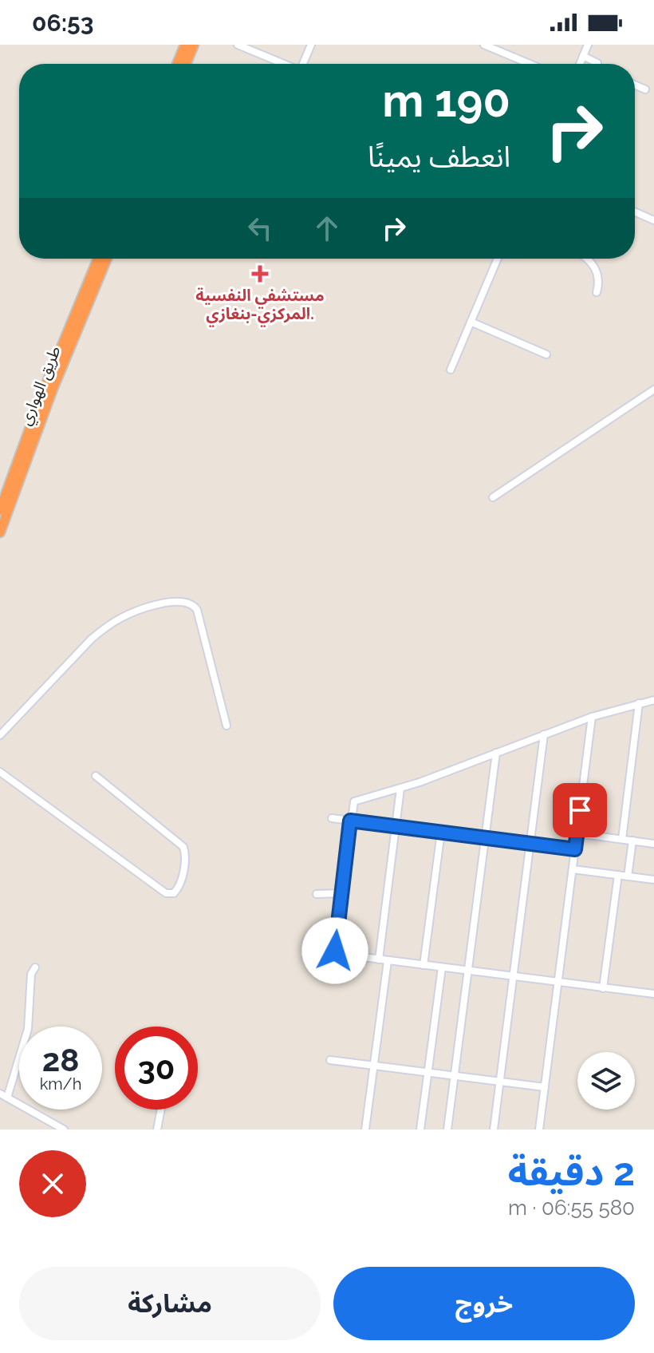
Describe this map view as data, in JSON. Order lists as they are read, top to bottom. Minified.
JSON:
{"streets":{"highway":["طريق الهواري"]},"places":{"health":["مستشفي النفسية المركزي-بنغازي."]},"page":{"status":"06:53","turn":["190 m","انعطف يمينًا"],"speed":"28 km/h","limit":"30","heading":["2 دقيقة","580 m · 06:55"],"buttons":["خروج","مشاركة"]}}
